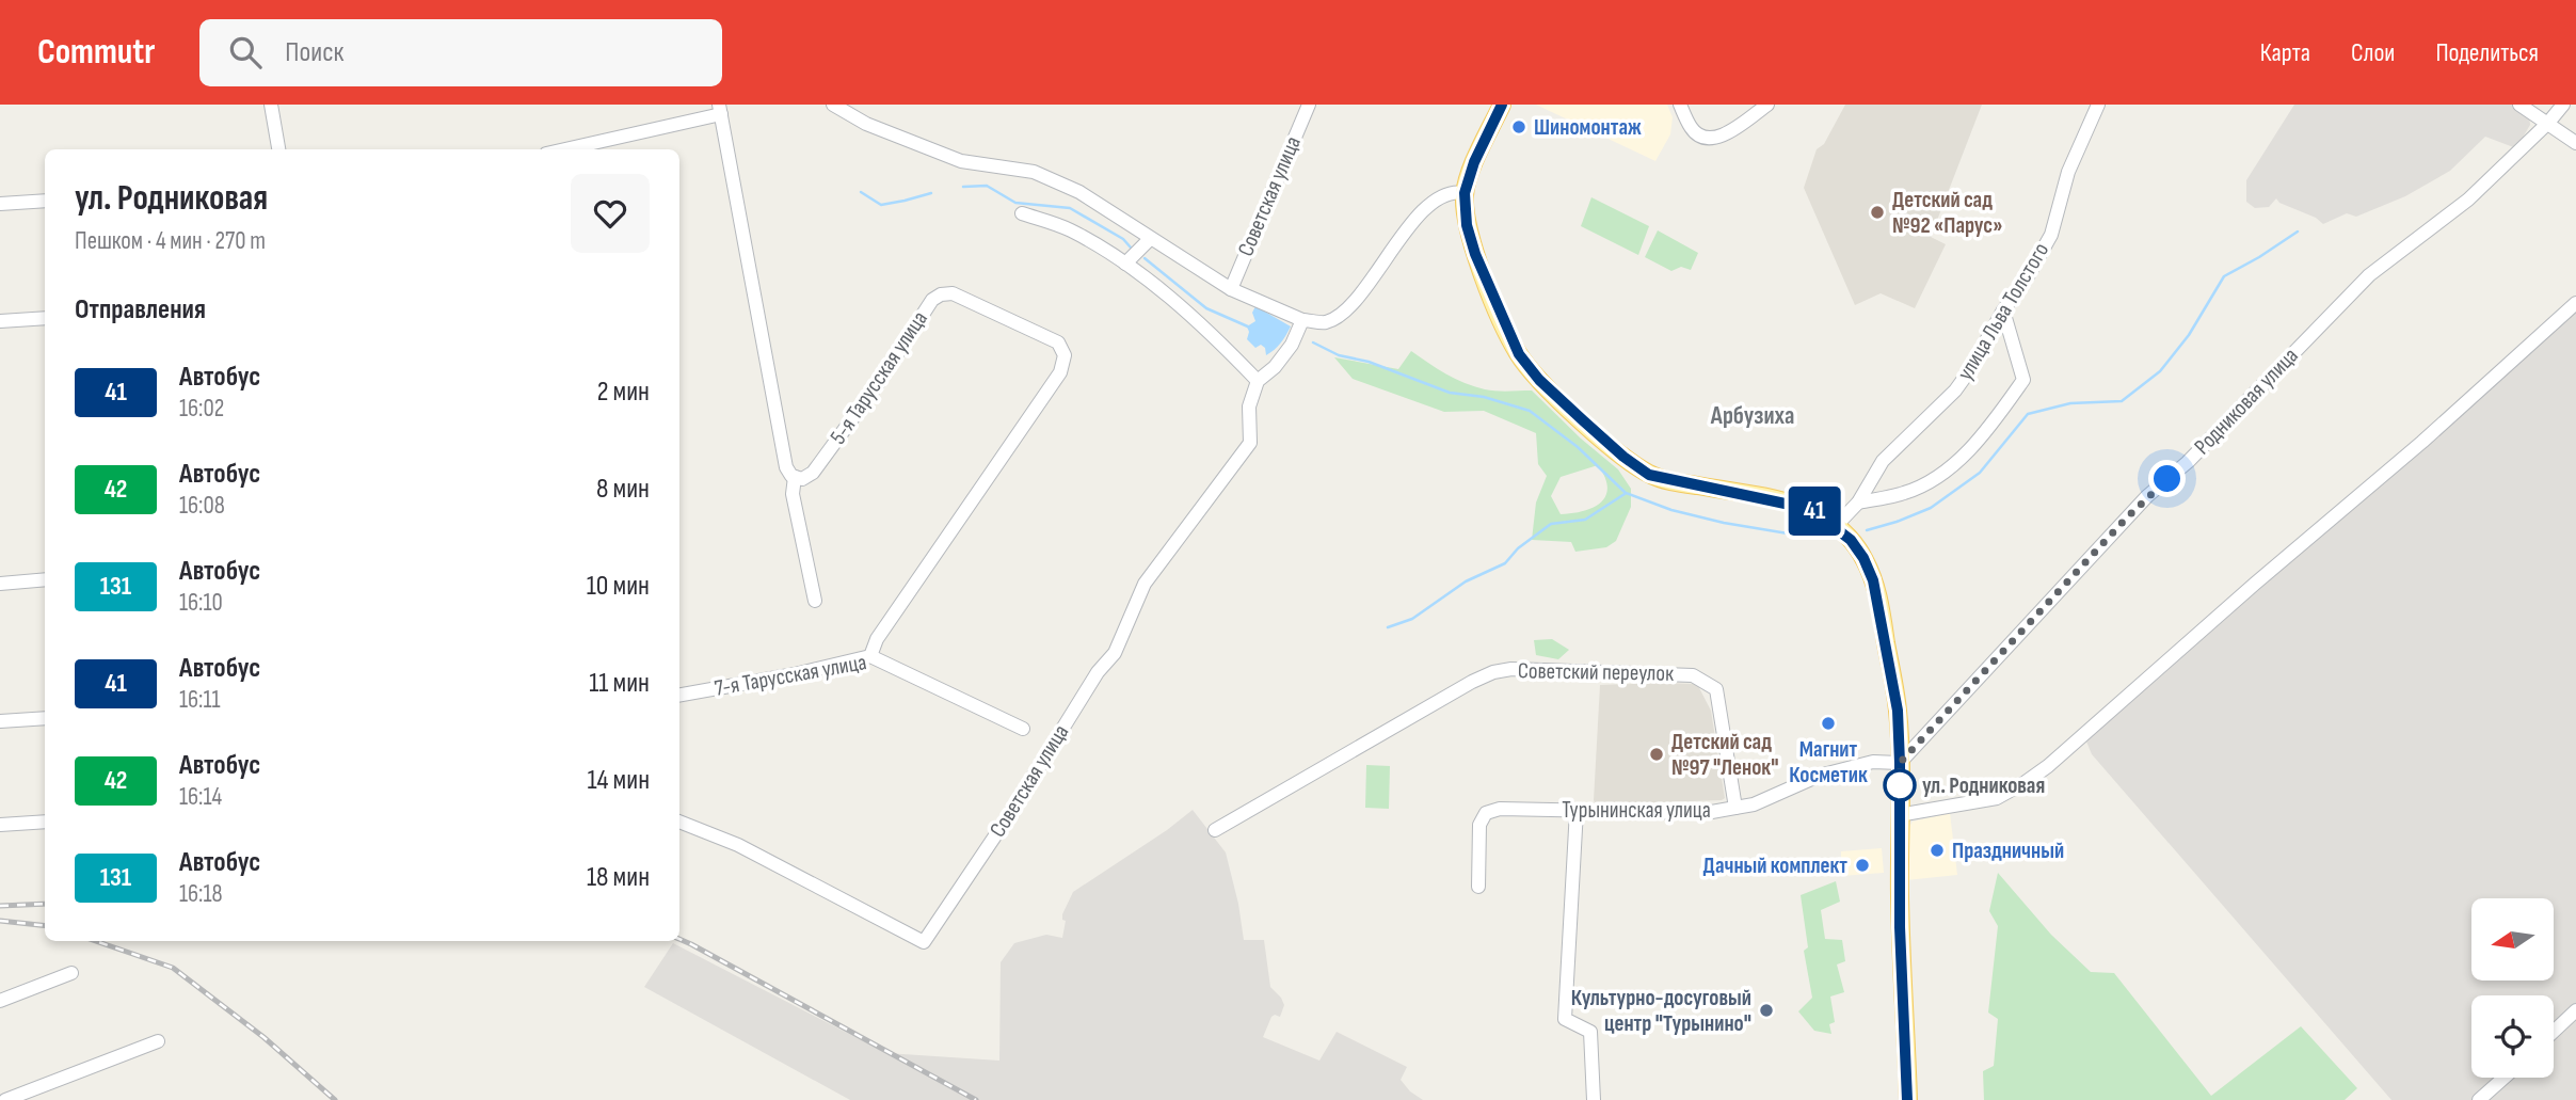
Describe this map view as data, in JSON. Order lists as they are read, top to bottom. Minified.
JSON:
{"streets":{"street":["Советская улица","улица Льва Толстого","5-я Тарусская улица","Родниковая улица","Советский переулок","7-я Тарусская улица","Турынинская улица"]},"crossings":[["5-я Тарусская улица","7-я Тарусская улица"],["Родниковая улица","Турынинская улица"],["Советский переулок","Турынинская улица"]],"districts":["Арбузиха"],"places":["Шиномонтаж","Детский сад №92 «Парус»","Магнит Косметик","Детский сад №97 \"Ленок\"","ул. Родниковая","Праздничный","Дачный комплект","Культурно-досуговый центр \"Турынино\""],"lines":["bus line 41"],"north":"left","page":{"header":"Commutr","search":"Поиск","nav":["Карта","Слои","Поделиться"],"on_map":"41","heading":[["ул. Родниковая","Пешком · 4 мин · 270 m"],"Отправления"],"list":[{"mark":"41","name":"Автобус","note":"16:02","value":"2 мин"},{"mark":"42","name":"Автобус","note":"16:08","value":"8 мин"},{"mark":"131","name":"Автобус","note":"16:10","value":"10 мин"},{"mark":"41","name":"Автобус","note":"16:11","value":"11 мин"},{"mark":"42","name":"Автобус","note":"16:14","value":"14 мин"},{"mark":"131","name":"Автобус","note":"16:18","value":"18 мин"}]}}
